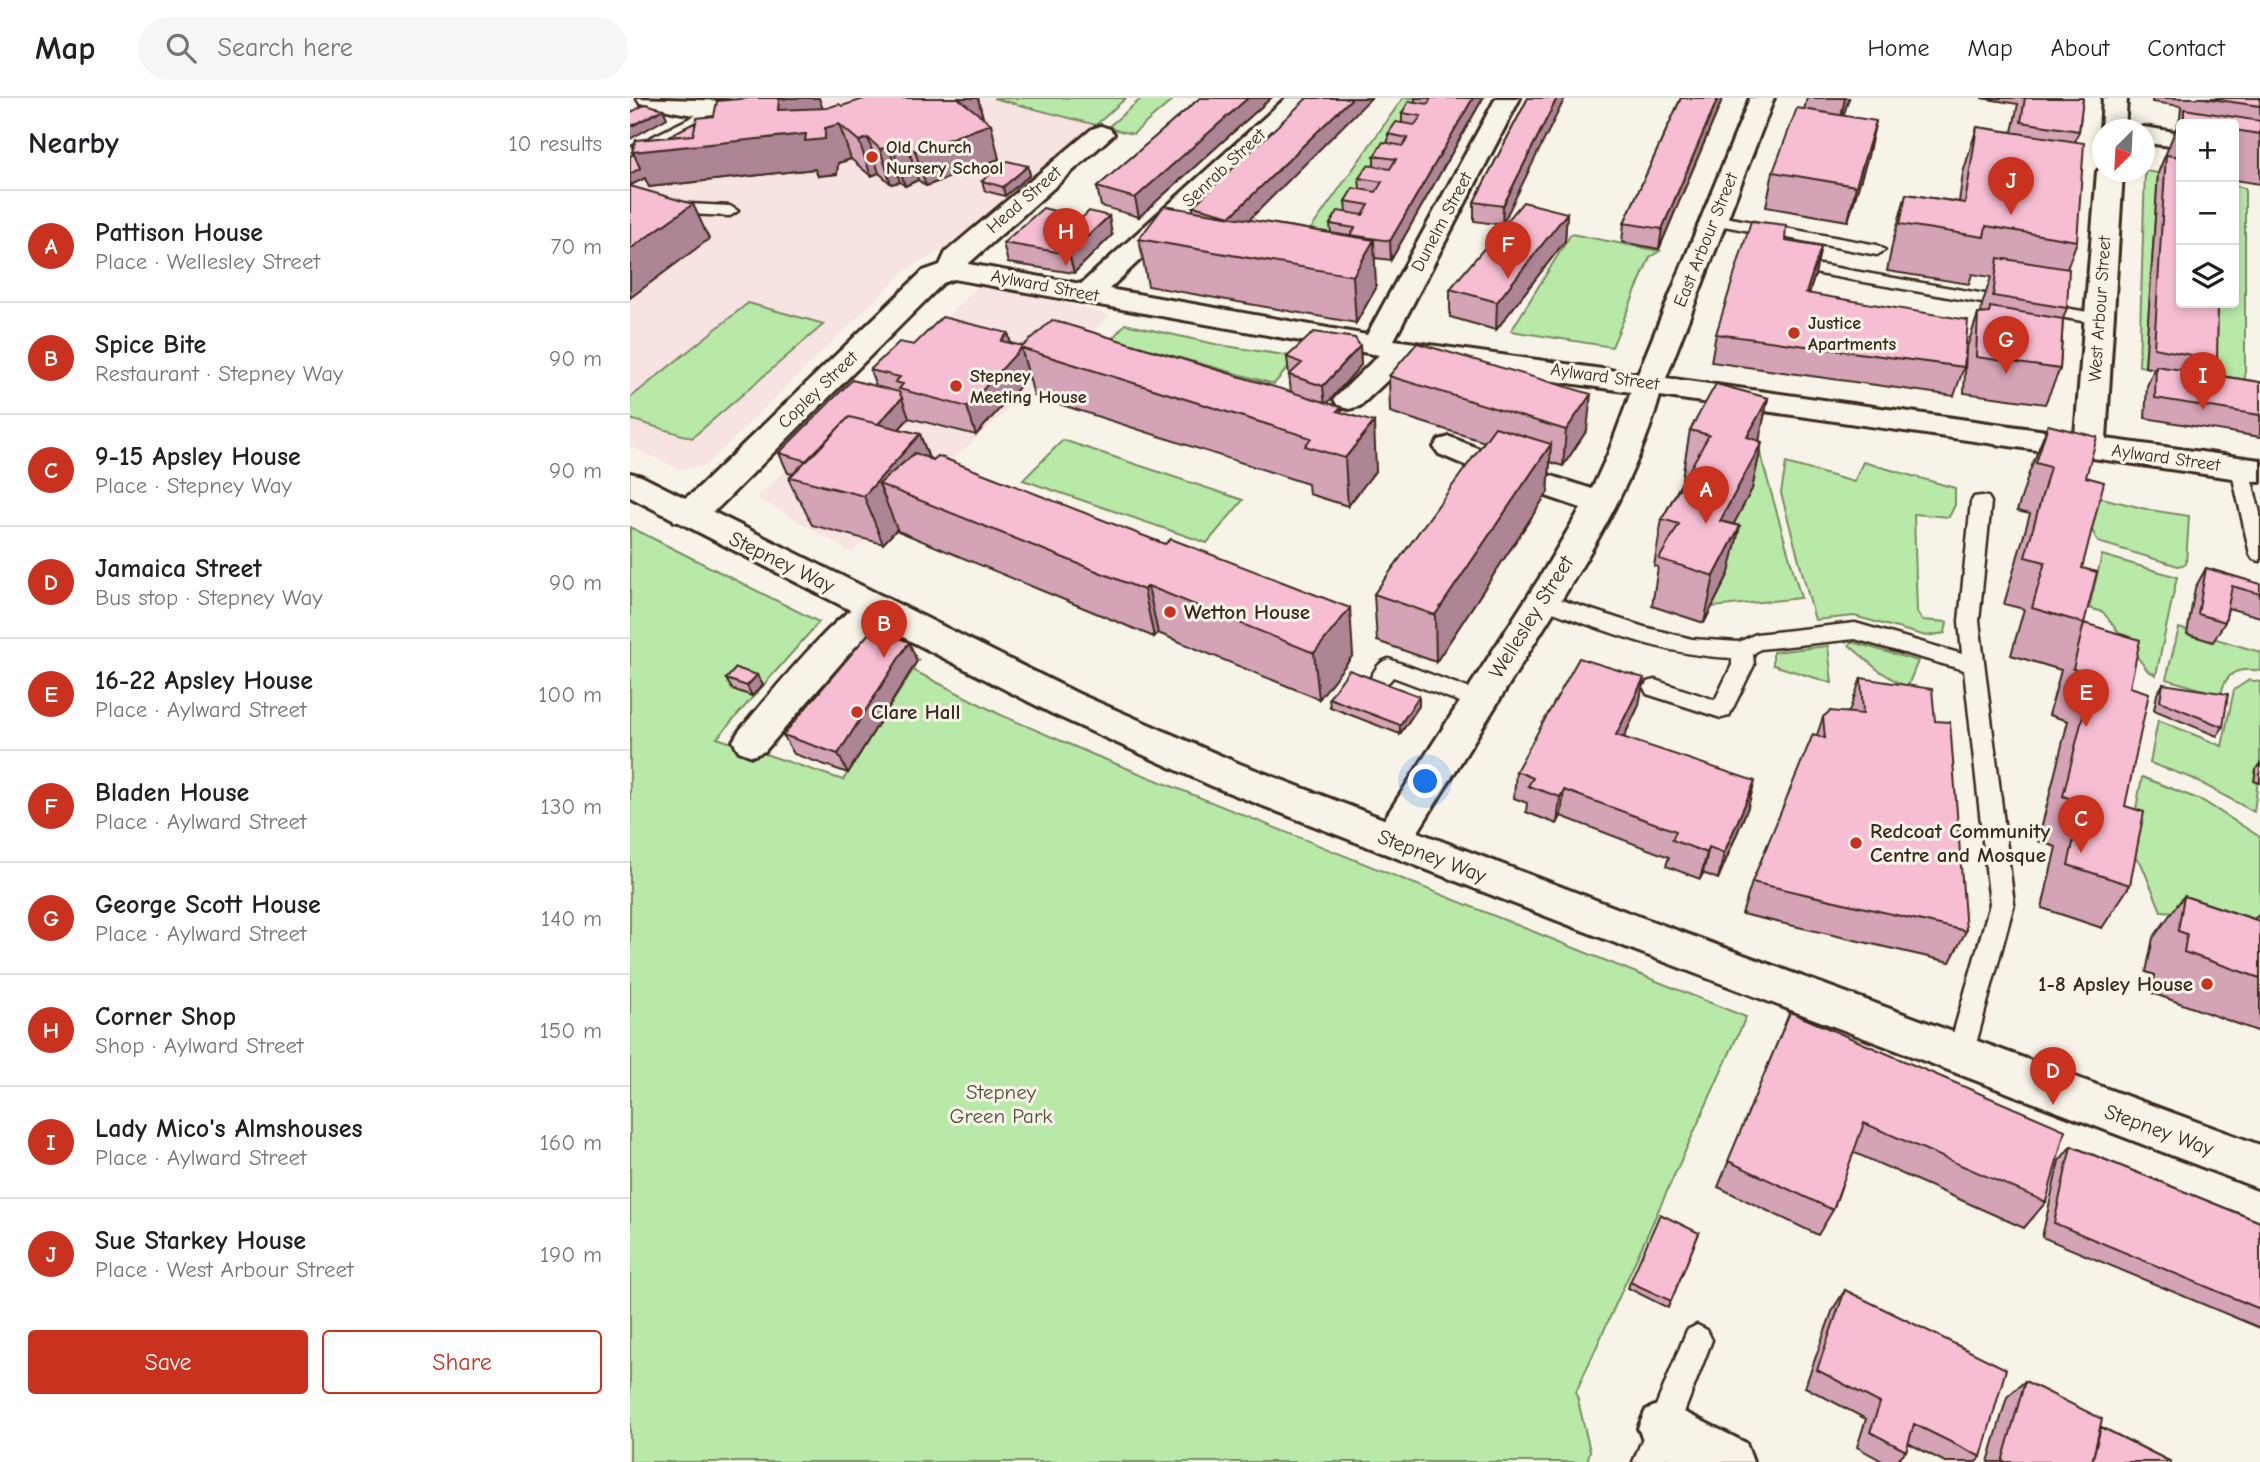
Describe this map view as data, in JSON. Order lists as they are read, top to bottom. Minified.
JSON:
{"streets":{"street":["Senrab Street","Head Street","Dunelm Street","East Arbour Street","Aylward Street","West Arbour Street","Copley Street","Stepney Way","Wellesley Street"]},"crossings":[["Senrab Street","Aylward Street"],["Head Street","Aylward Street"],["Head Street","Copley Street"],["Dunelm Street","Aylward Street"],["East Arbour Street","Aylward Street"],["East Arbour Street","Wellesley Street"],["Aylward Street","West Arbour Street"],["Aylward Street","Copley Street"],["Aylward Street","Wellesley Street"],["Copley Street","Stepney Way"],["Stepney Way","Wellesley Street"]],"parks":["Stepney Green Park"],"places":["Old Church Nursery School","Justice Apartments","Stepney Meeting House","Wetton House","Clare Hall","Redcoat Community Centre and Mosque","1-8 Apsley House"],"north":"bottom left","page":{"header":"Map","search":"Search here","nav":["Home","Map","About","Contact"],"heading":["Nearby","10 results"],"map_buttons":["+","−"],"pins":["J","H","F","G","I","A","B","E","C","D"],"list":[{"mark":"A","name":"Pattison House","note":"Place · Wellesley Street","value":"70 m"},{"mark":"B","name":"Spice Bite","note":"Restaurant · Stepney Way","value":"90 m"},{"mark":"C","name":"9-15 Apsley House","note":"Place · Stepney Way","value":"90 m"},{"mark":"D","name":"Jamaica Street","note":"Bus stop · Stepney Way","value":"90 m"},{"mark":"E","name":"16-22 Apsley House","note":"Place · Aylward Street","value":"100 m"},{"mark":"F","name":"Bladen House","note":"Place · Aylward Street","value":"130 m"},{"mark":"G","name":"George Scott House","note":"Place · Aylward Street","value":"140 m"},{"mark":"H","name":"Corner Shop","note":"Shop · Aylward Street","value":"150 m"},{"mark":"I","name":"Lady Mico's Almshouses","note":"Place · Aylward Street","value":"160 m"},{"mark":"J","name":"Sue Starkey House","note":"Place · West Arbour Street","value":"190 m"}],"buttons":["Save","Share"]}}
